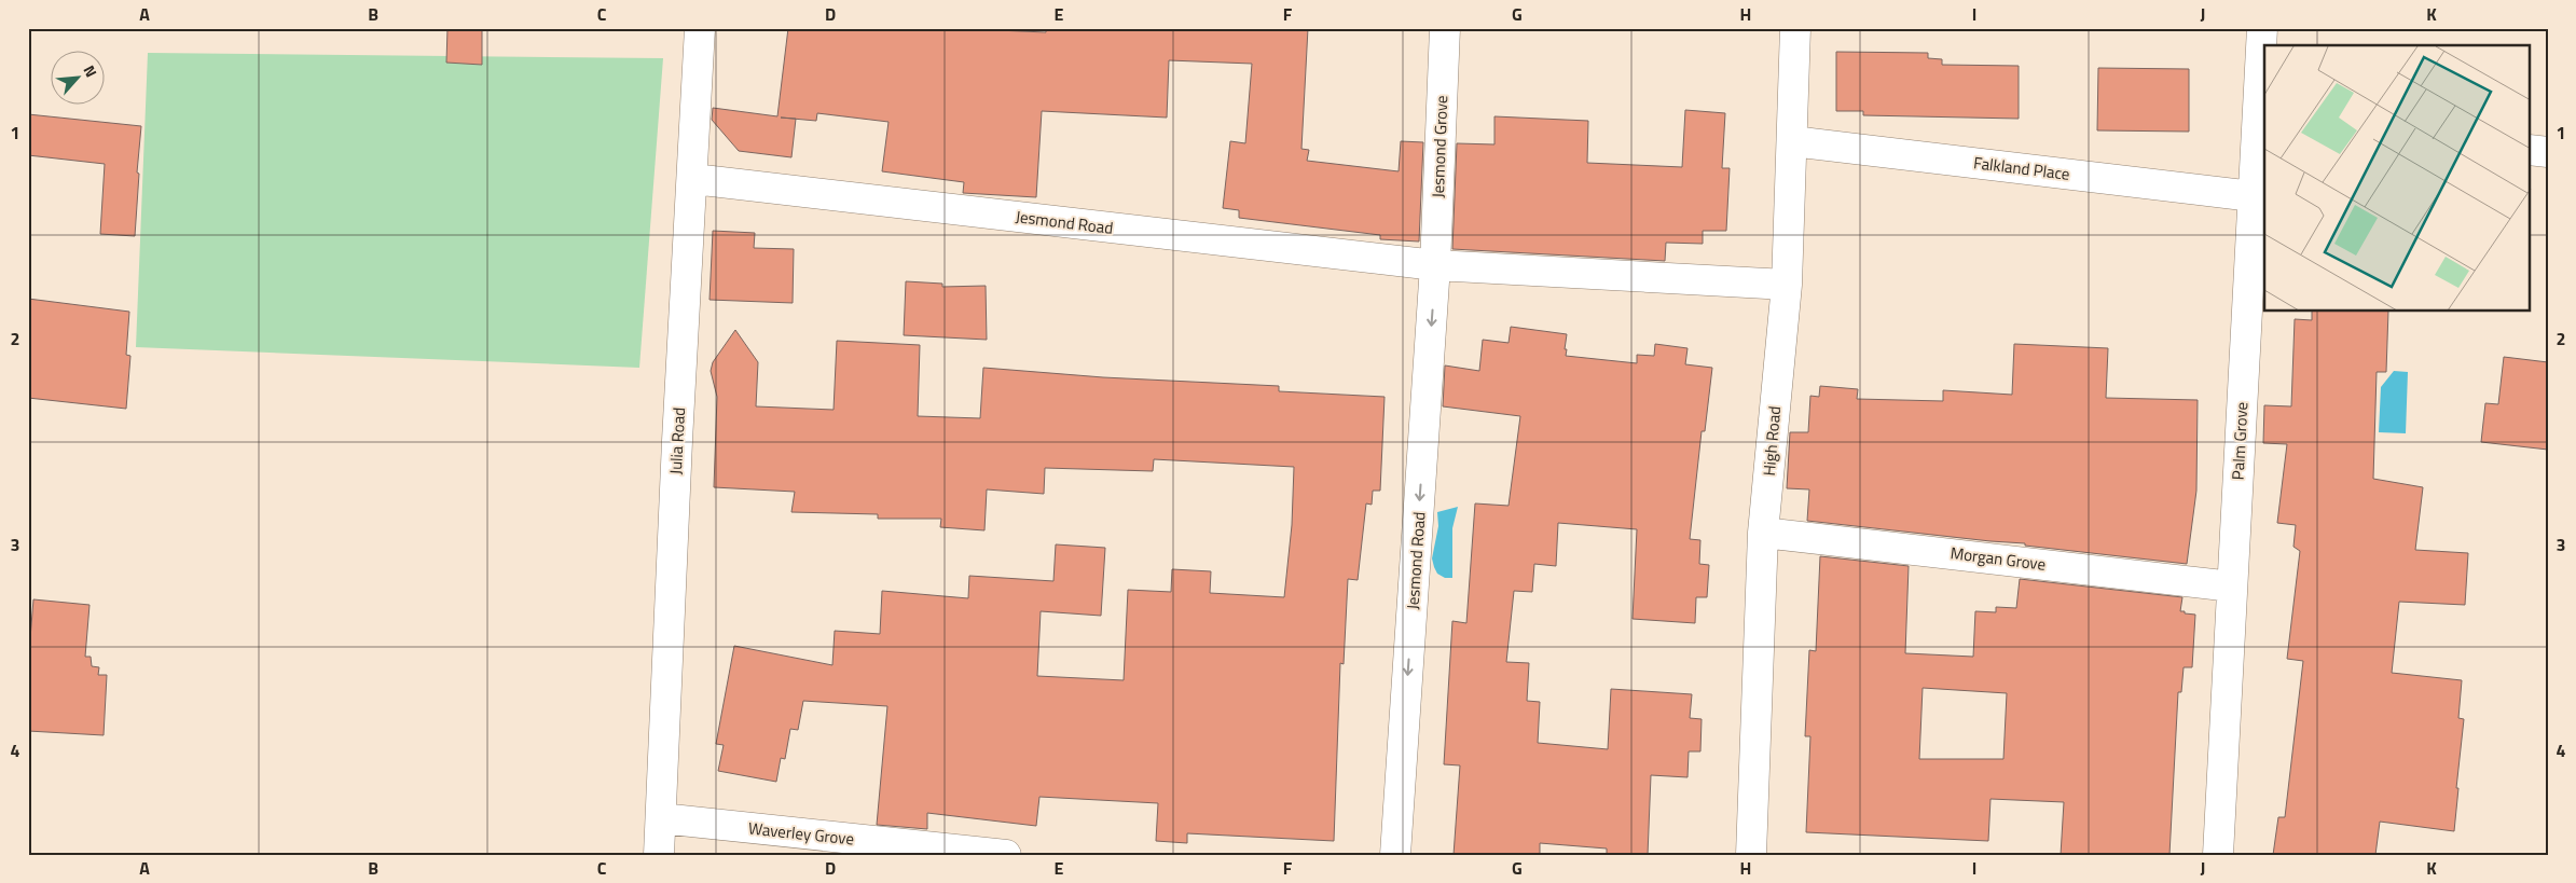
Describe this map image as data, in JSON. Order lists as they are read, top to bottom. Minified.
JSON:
{"streets":{"street":["Jesmond Grove","Falkland Place","Jesmond Road","Julia Road","High Road","Palm Grove","Morgan Grove","Waverley Grove"]},"crossings":[["Jesmond Grove","Jesmond Road"],["Falkland Place","High Road"],["Falkland Place","Palm Grove"],["Jesmond Road","Julia Road"],["Jesmond Road","High Road"],["Julia Road","Waverley Grove"],["High Road","Morgan Grove"],["Palm Grove","Morgan Grove"]],"north":"top right","grid":{"columns":["A","B","C","D","E","F","G","H","I","J","K"],"rows":["1","2","3","4"]}}
